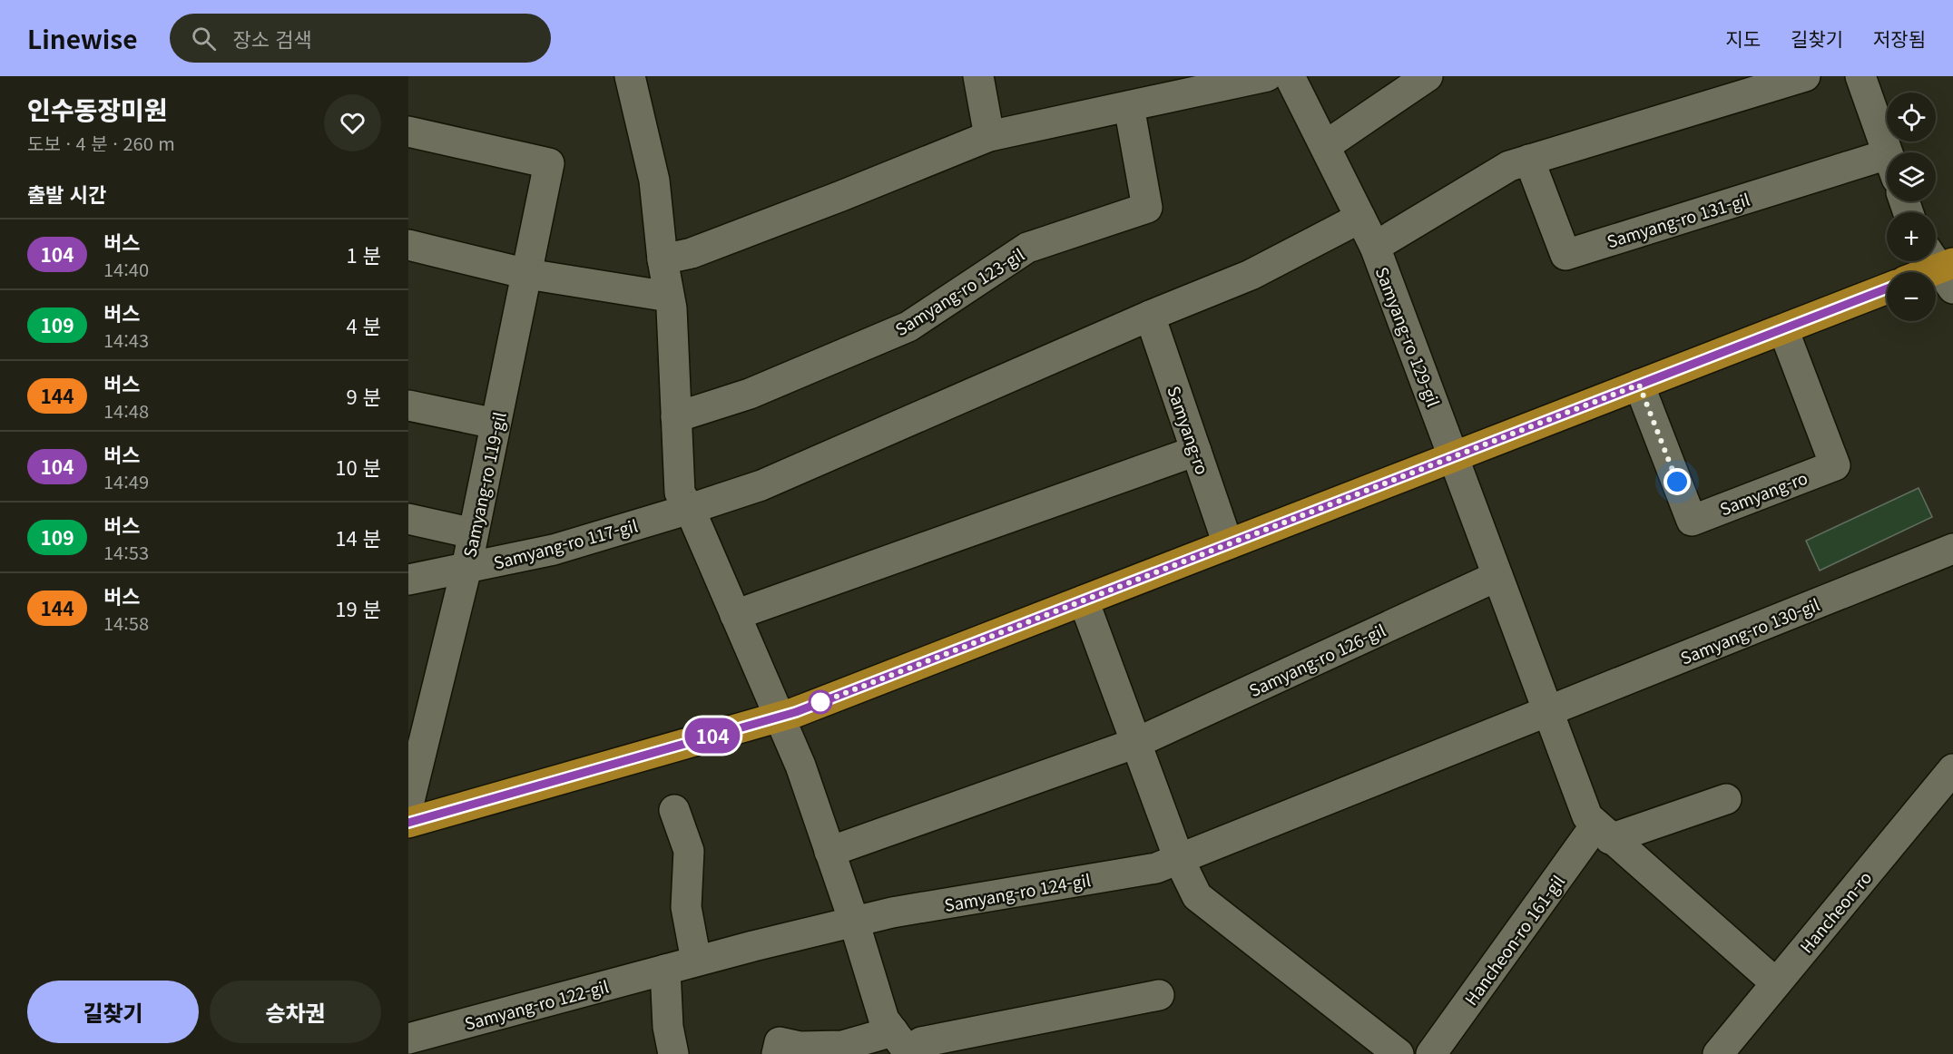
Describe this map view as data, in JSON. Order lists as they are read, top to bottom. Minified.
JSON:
{"streets":{"street":["Samyang-ro 131-gil","Samyang-ro 123-gil","Samyang-ro 129-gil","Samyang-ro","Samyang-ro 119-gil","Samyang-ro 117-gil","Samyang-ro 130-gil","Samyang-ro 126-gil","Samyang-ro 124-gil","Hancheon-ro","Hancheon-ro 161-gil","Samyang-ro 122-gil"]},"crossings":[["Samyang-ro 119-gil","Samyang-ro 117-gil"],["Samyang-ro 124-gil","Samyang-ro 122-gil"]],"lines":["bus line 104"],"page":{"header":"Linewise","search":"장소 검색","nav":["지도","길찾기","저장됨"],"heading":[["인수동장미원","도보 · 4 분 · 260 m"],"출발 시간"],"on_map":"104","map_buttons":["+","−"],"list":[{"mark":"104","name":"버스","note":"14:40","value":"1 분"},{"mark":"109","name":"버스","note":"14:43","value":"4 분"},{"mark":"144","name":"버스","note":"14:48","value":"9 분"},{"mark":"104","name":"버스","note":"14:49","value":"10 분"},{"mark":"109","name":"버스","note":"14:53","value":"14 분"},{"mark":"144","name":"버스","note":"14:58","value":"19 분"}],"buttons":["길찾기","승차권"]}}
